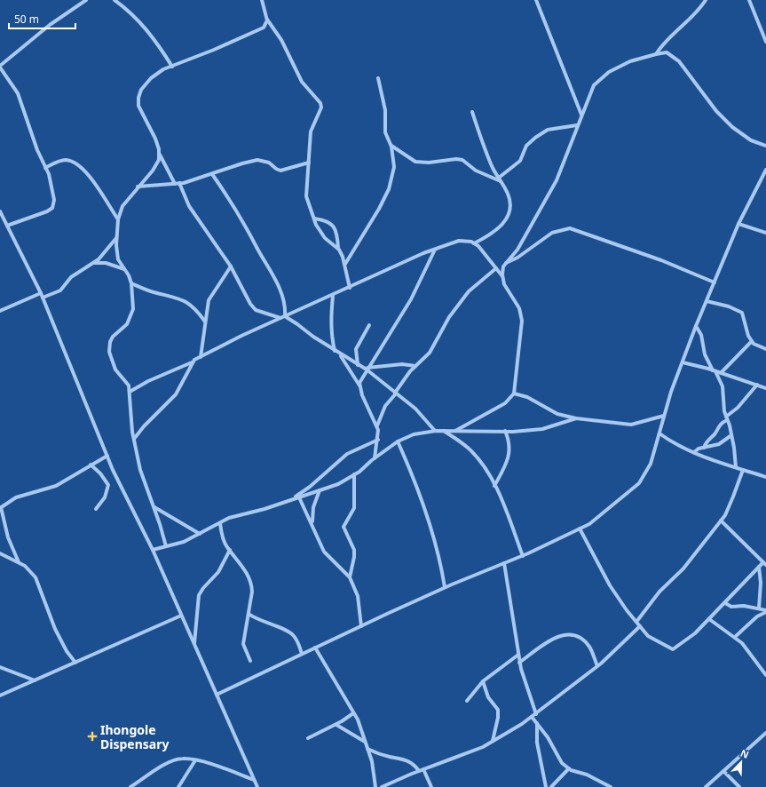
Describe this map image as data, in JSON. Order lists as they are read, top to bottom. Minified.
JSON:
{"places":{"health":["Ihongole Dispensary"]},"scale_bar":"50 m","north":"top right"}
